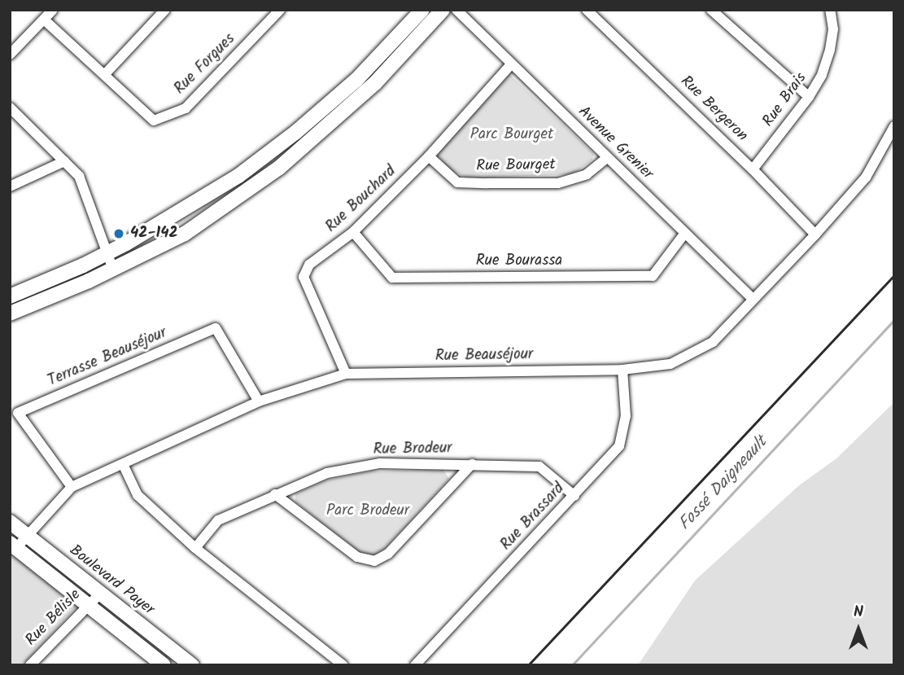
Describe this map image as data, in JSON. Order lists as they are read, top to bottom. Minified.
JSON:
{"streets":{"main road":["Boulevard Payer"],"street":["Rue Forgues","Rue Brais","Rue Bergeron","Avenue Grenier","Rue Bourget","Rue Bouchard","Rue Bourassa","Rue Beauséjour","Terrasse Beauséjour","Rue Brodeur","Rue Brassard","Rue Bélisle"]},"crossings":[["Rue Brais","Rue Bergeron"],["Rue Bergeron","Rue Beauséjour"],["Avenue Grenier","Rue Bourget"],["Avenue Grenier","Rue Bouchard"],["Avenue Grenier","Rue Bourassa"],["Avenue Grenier","Rue Beauséjour"],["Rue Bourget","Rue Bouchard"],["Rue Bouchard","Rue Bourassa"],["Rue Bouchard","Rue Beauséjour"],["Rue Beauséjour","Terrasse Beauséjour"],["Rue Beauséjour","Rue Brassard"],["Rue Beauséjour","Boulevard Payer"],["Rue Brodeur","Rue Brassard"],["Boulevard Payer","Rue Bélisle"]],"water":["Fossé Daigneault"],"parks":["Parc Bourget","Parc Brodeur"],"places":["42-142"],"north":"top"}
